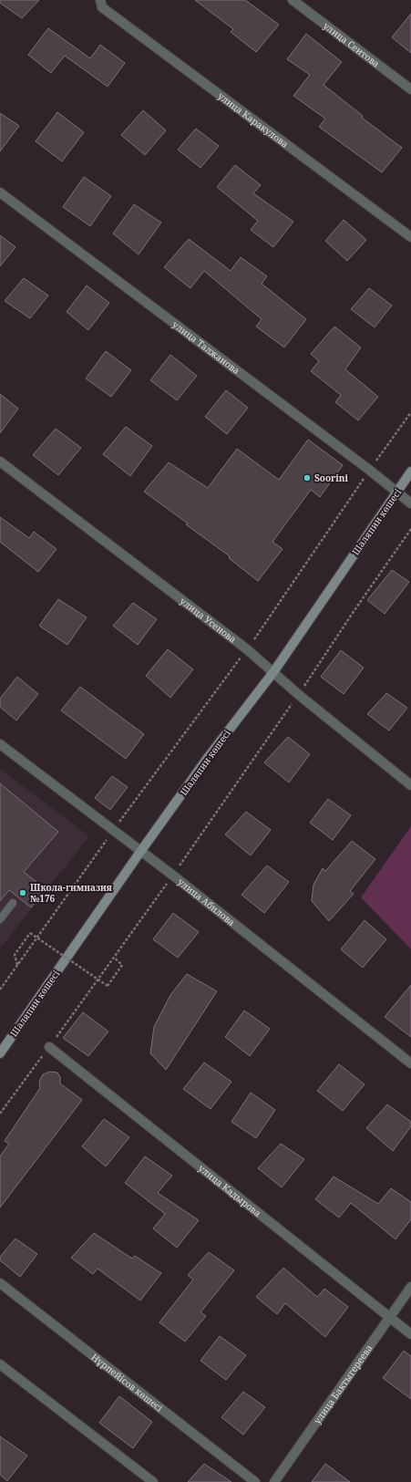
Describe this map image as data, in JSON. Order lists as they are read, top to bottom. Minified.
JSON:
{"streets":{"main road":["Шаляпин көшесі"],"street":["улица Сеитова","улица Каракулова","улица Талжанова","улица Усенова","улица Абилова","улица Кадырова","Нұрпейісов көшесі","улица Бактыгереева"]},"crossings":[["улица Талжанова","Шаляпин көшесі"],["Шаляпин көшесі","улица Усенова"],["Шаляпин көшесі","улица Абилова"],["улица Кадырова","улица Бактыгереева"]],"places":["Soorini","Школа-гимназия №176"]}
